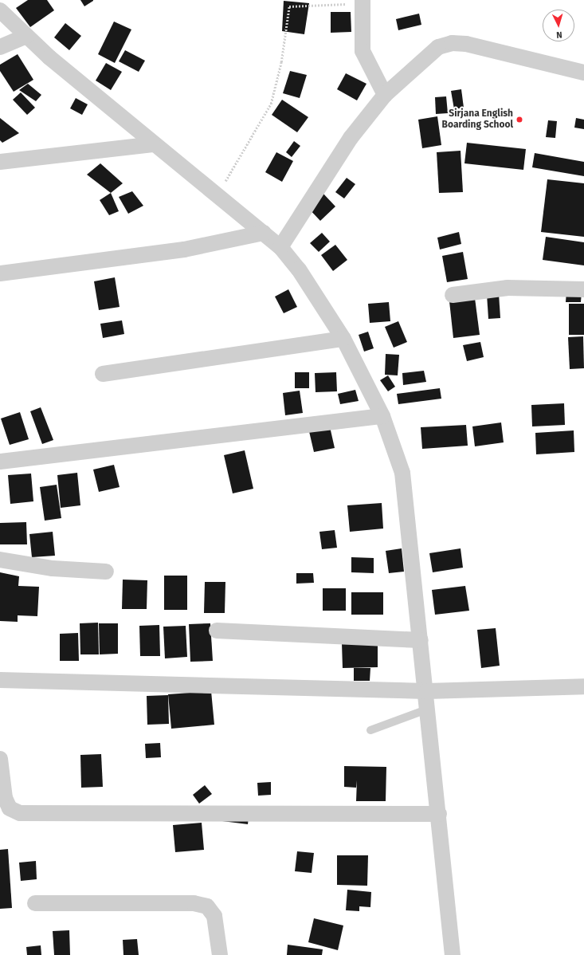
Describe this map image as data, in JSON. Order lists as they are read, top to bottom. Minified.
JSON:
{"places":["Sirjana English Boarding School"],"north":"bottom"}
